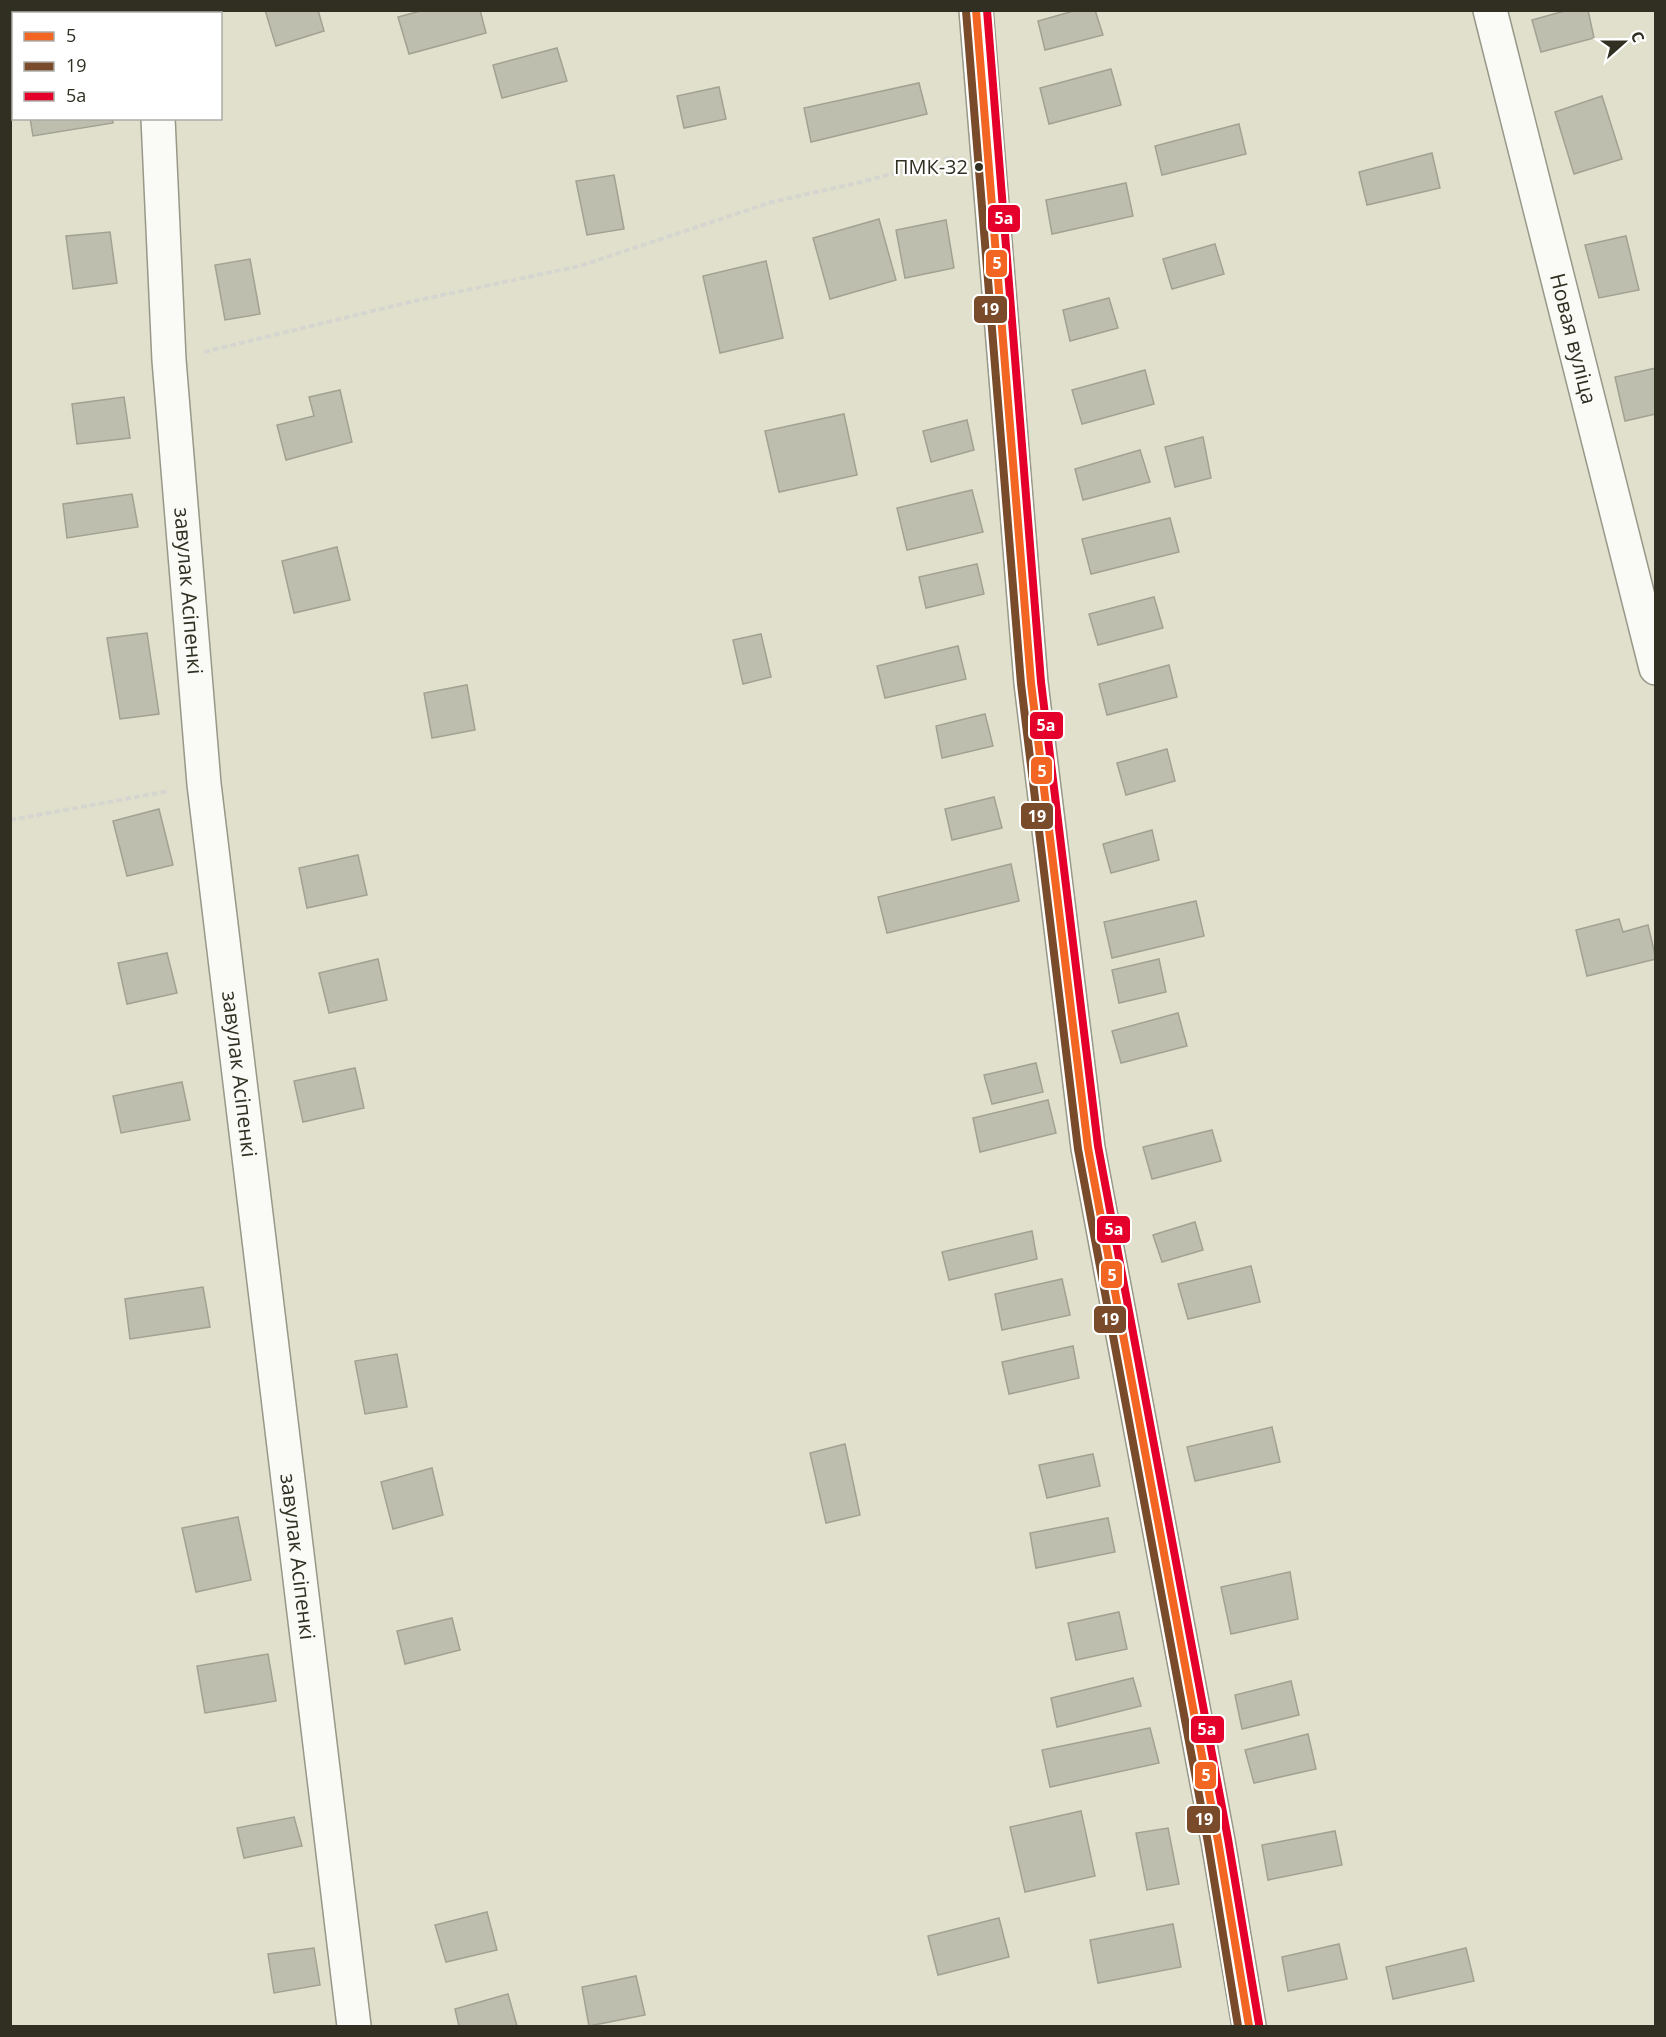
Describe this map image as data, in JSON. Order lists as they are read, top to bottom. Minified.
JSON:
{"streets":{"street":["Новая вуліца","завулак Асіпенкі"]},"places":["ПМК-32"],"lines":["transit line 5","transit line 5а","transit line 19"],"legend":["5","19","5а"],"north":"right"}
